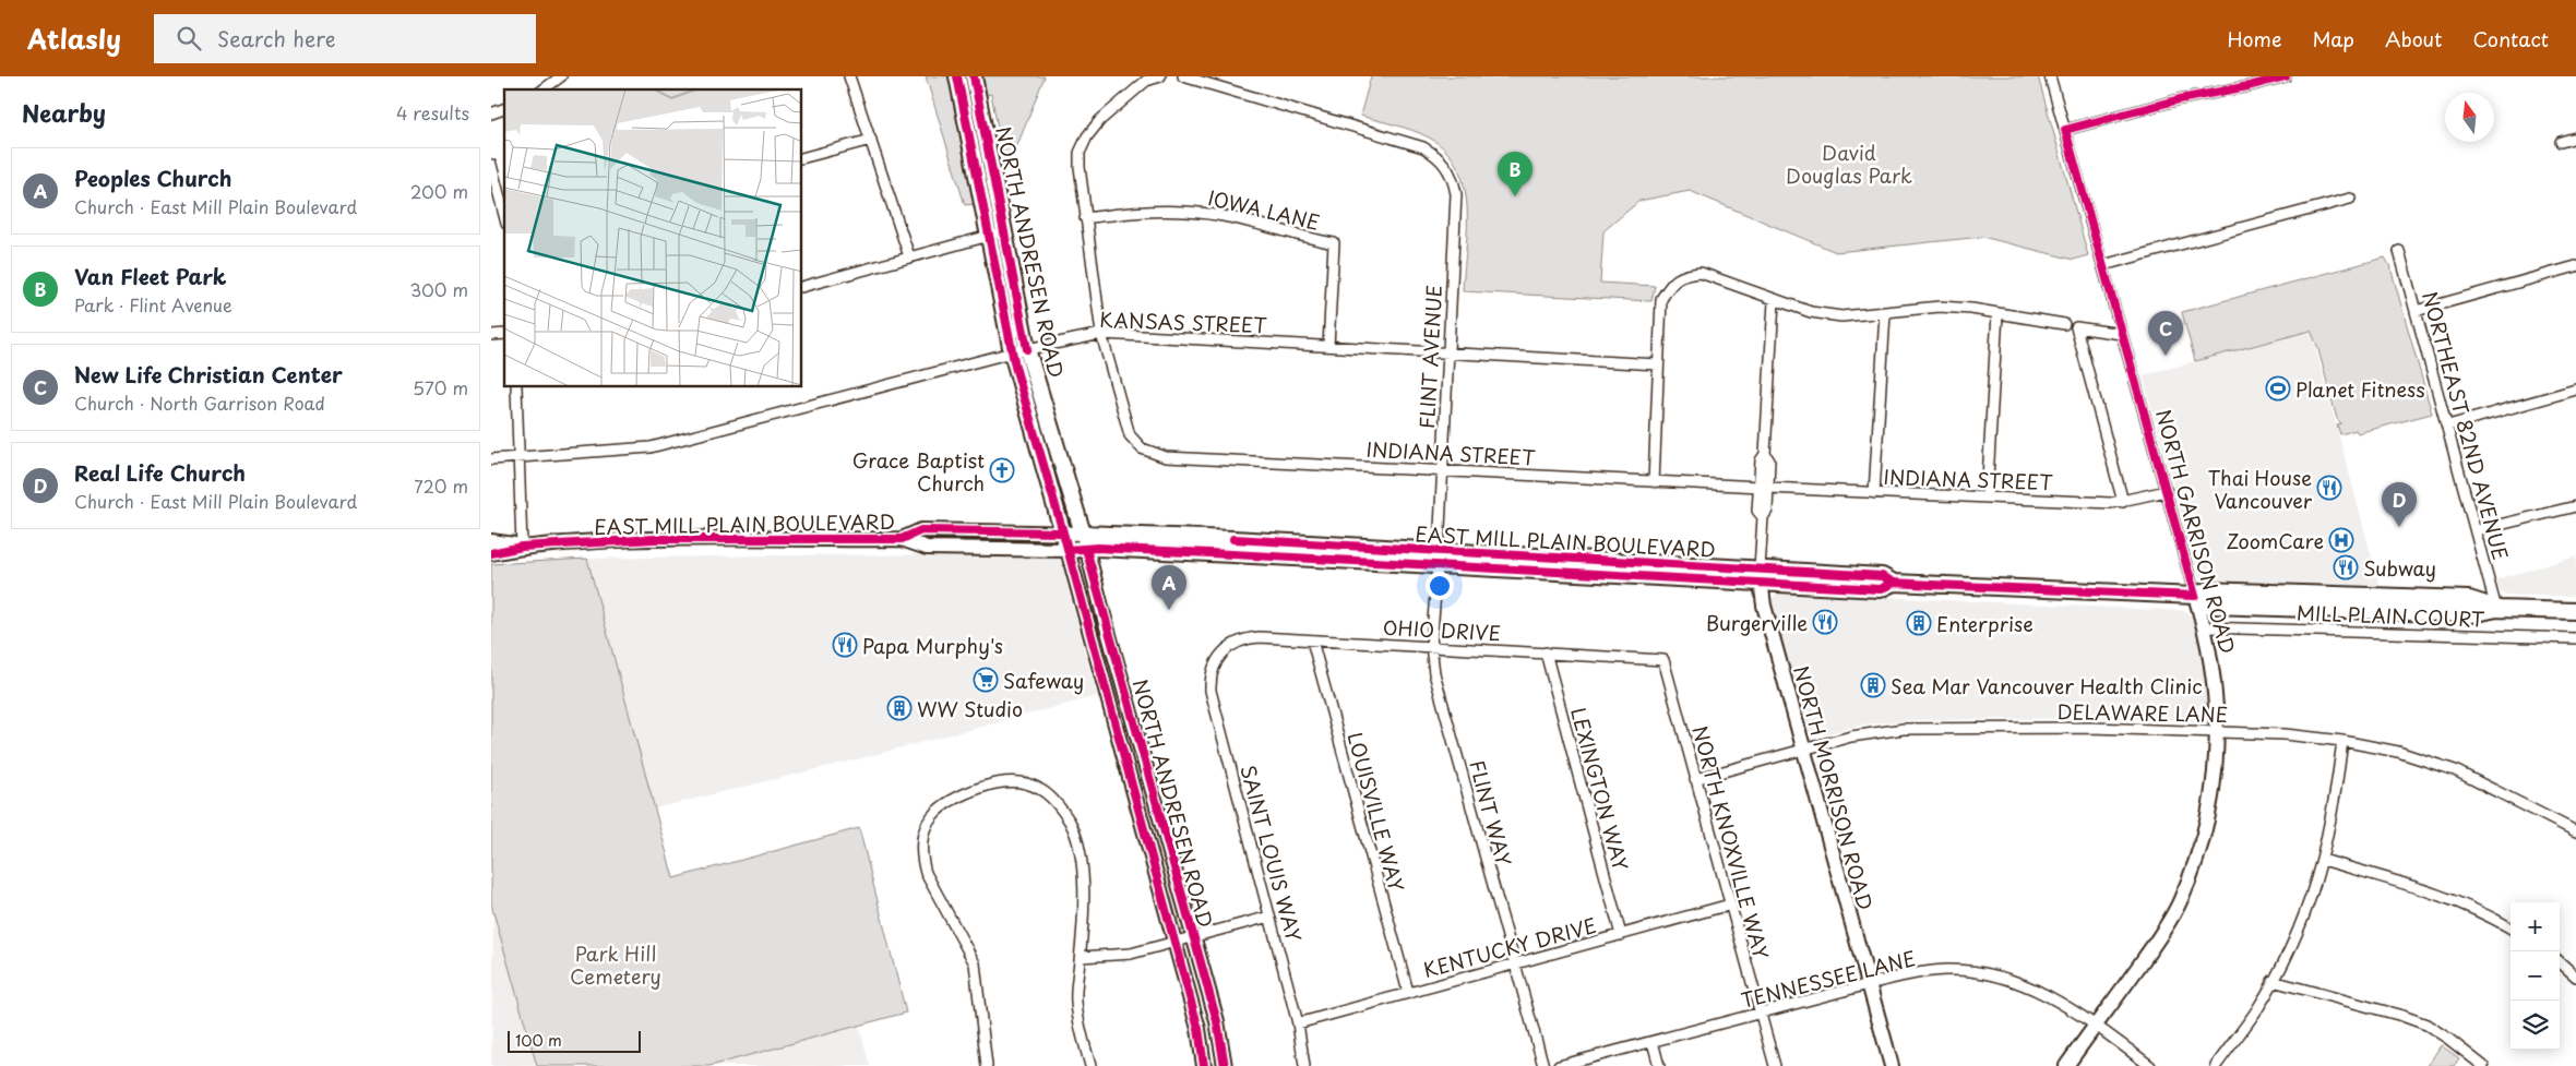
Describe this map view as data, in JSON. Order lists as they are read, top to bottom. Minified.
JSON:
{"streets":{"main road":["NORTH ANDRESEN ROAD","EAST MILL PLAIN BOULEVARD"],"street":["IOWA LANE","KANSAS STREET","FLINT AVENUE","NORTHEAST 82ND AVENUE","INDIANA STREET","NORTH GARRISON ROAD","MILL PLAIN COURT","OHIO DRIVE","DELAWARE LANE","NORTH MORRISON ROAD","LEXINGTON WAY","LOUISVILLE WAY","FLINT WAY","NORTH KNOXVILLE WAY","SAINT LOUIS WAY","KENTUCKY DRIVE","TENNESSEE LANE"]},"crossings":[["IOWA LANE","KANSAS STREET"],["NORTH ANDRESEN ROAD","KANSAS STREET"],["NORTH ANDRESEN ROAD","EAST MILL PLAIN BOULEVARD"],["KANSAS STREET","FLINT AVENUE"],["KANSAS STREET","INDIANA STREET"],["FLINT AVENUE","INDIANA STREET"],["FLINT AVENUE","EAST MILL PLAIN BOULEVARD"],["FLINT AVENUE","FLINT WAY"],["NORTHEAST 82ND AVENUE","EAST MILL PLAIN BOULEVARD"],["INDIANA STREET","NORTH GARRISON ROAD"],["INDIANA STREET","NORTH MORRISON ROAD"],["EAST MILL PLAIN BOULEVARD","NORTH GARRISON ROAD"],["EAST MILL PLAIN BOULEVARD","NORTH MORRISON ROAD"],["EAST MILL PLAIN BOULEVARD","FLINT WAY"],["NORTH GARRISON ROAD","MILL PLAIN COURT"],["NORTH GARRISON ROAD","DELAWARE LANE"],["NORTH GARRISON ROAD","TENNESSEE LANE"],["OHIO DRIVE","LEXINGTON WAY"],["OHIO DRIVE","LOUISVILLE WAY"],["OHIO DRIVE","FLINT WAY"],["OHIO DRIVE","NORTH KNOXVILLE WAY"],["OHIO DRIVE","SAINT LOUIS WAY"],["DELAWARE LANE","NORTH MORRISON ROAD"],["DELAWARE LANE","NORTH KNOXVILLE WAY"],["NORTH MORRISON ROAD","TENNESSEE LANE"],["LEXINGTON WAY","KENTUCKY DRIVE"],["LOUISVILLE WAY","KENTUCKY DRIVE"],["FLINT WAY","KENTUCKY DRIVE"],["NORTH KNOXVILLE WAY","KENTUCKY DRIVE"],["NORTH KNOXVILLE WAY","TENNESSEE LANE"],["SAINT LOUIS WAY","KENTUCKY DRIVE"]],"parks":["David Douglas Park","Park Hill Cemetery"],"places":{"sports":["Planet Fitness"],"church":["Grace Baptist Church"],"restaurant":["Thai House Vancouver","Subway","Burgerville","Papa Murphy's"],"hospital":["ZoomCare"],"building":["Enterprise","Sea Mar Vancouver Health Clinic","WW Studio"],"supermarket":["Safeway"]},"scale_bar":"100 m","north":"top","page":{"header":"Atlasly","search":"Search here","nav":["Home","Map","About","Contact"],"heading":["Nearby","4 results"],"list":[{"mark":"A","name":"Peoples Church","note":"Church · East Mill Plain Boulevard","value":"200 m"},{"mark":"B","name":"Van Fleet Park","note":"Park · Flint Avenue","value":"300 m"},{"mark":"C","name":"New Life Christian Center","note":"Church · North Garrison Road","value":"570 m"},{"mark":"D","name":"Real Life Church","note":"Church · East Mill Plain Boulevard","value":"720 m"}],"pins":["B","C","D","A"],"map_buttons":["+","−"],"scale":"100 m"}}
